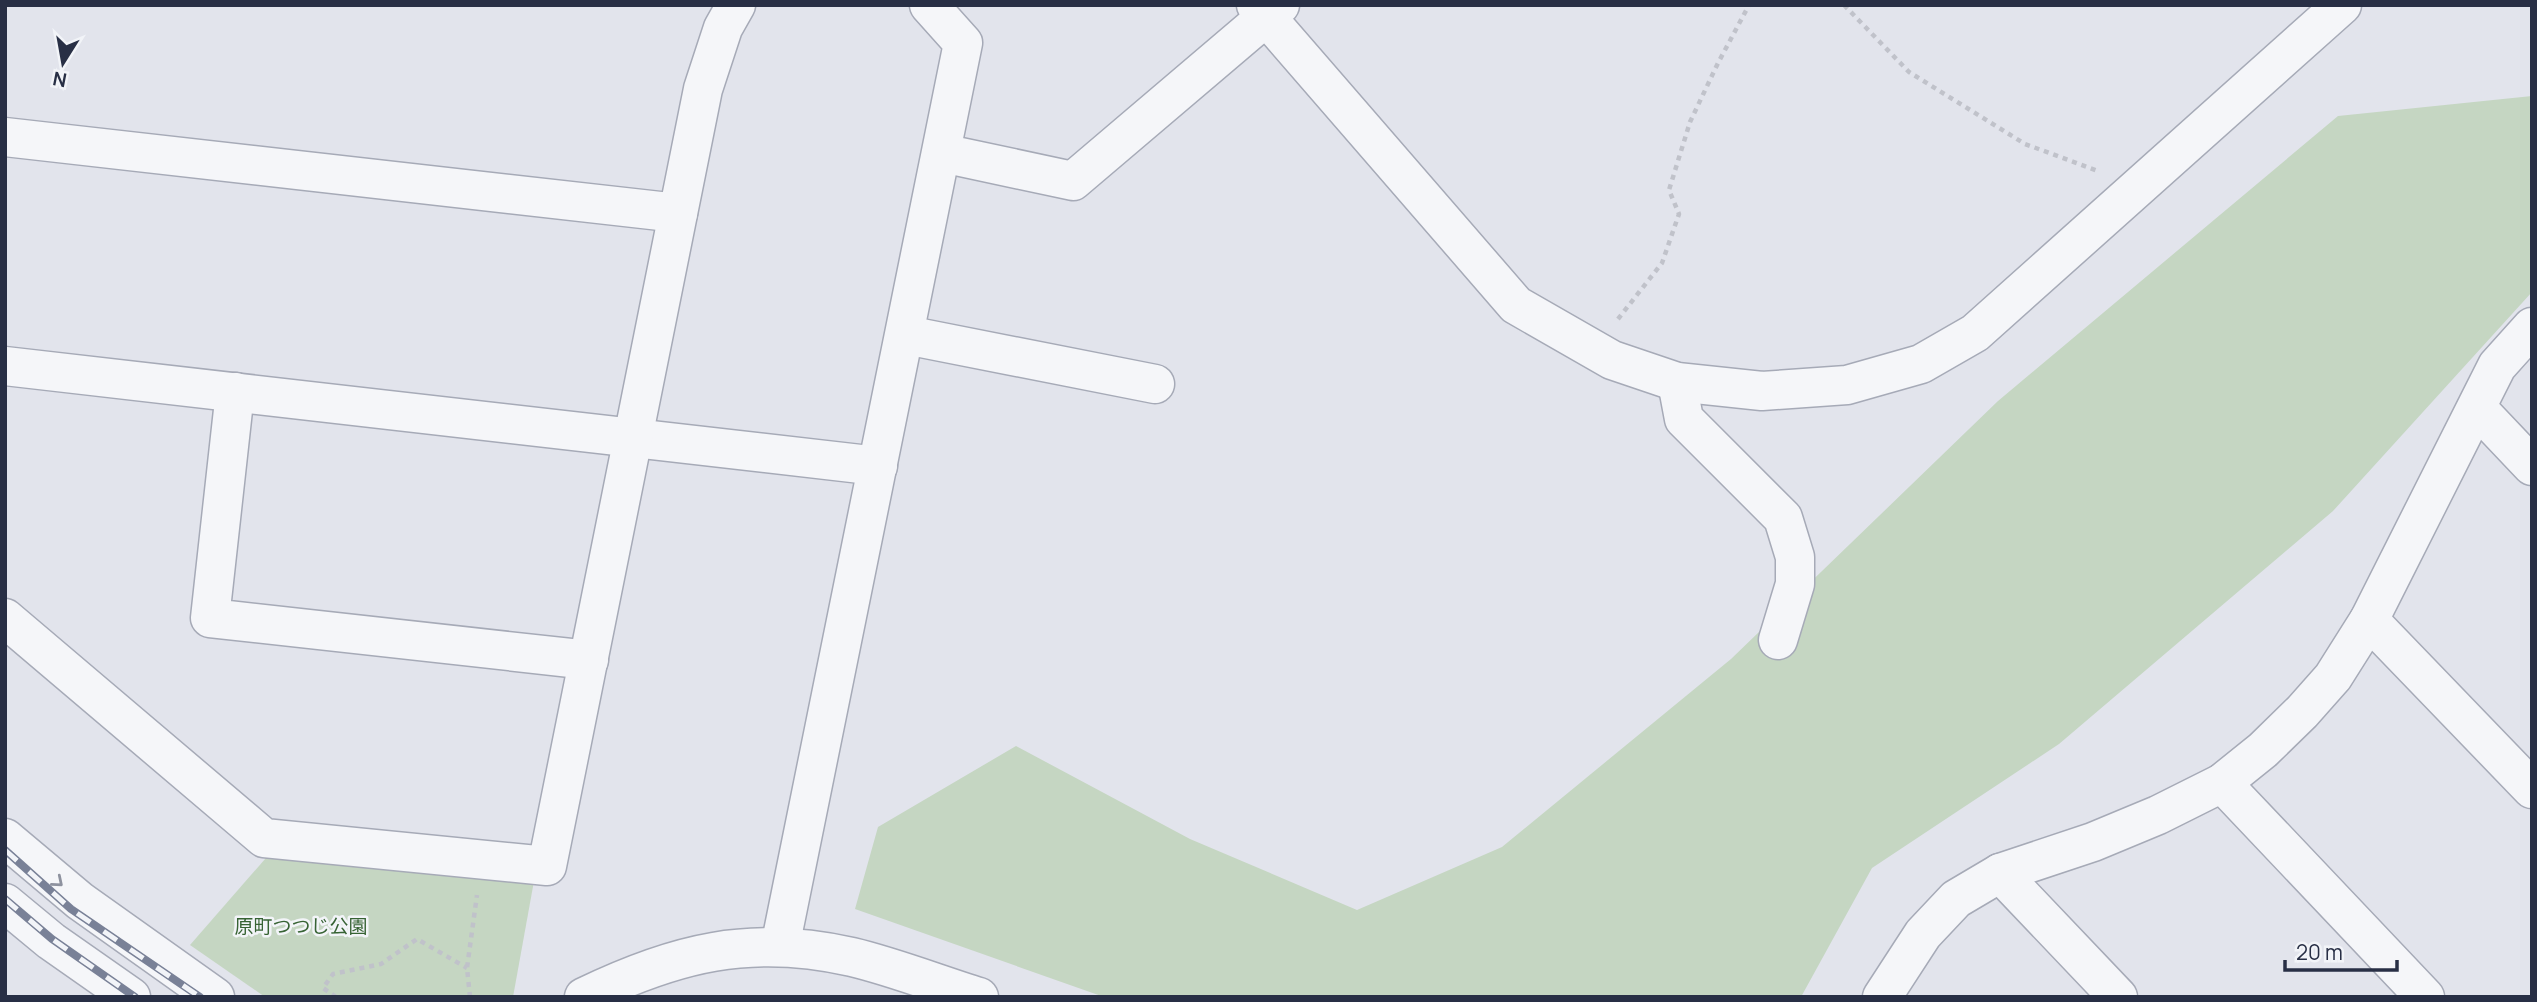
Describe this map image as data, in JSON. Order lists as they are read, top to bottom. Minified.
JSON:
{"parks":["原町つつじ公園"],"scale_bar":"20 m","north":"bottom"}
